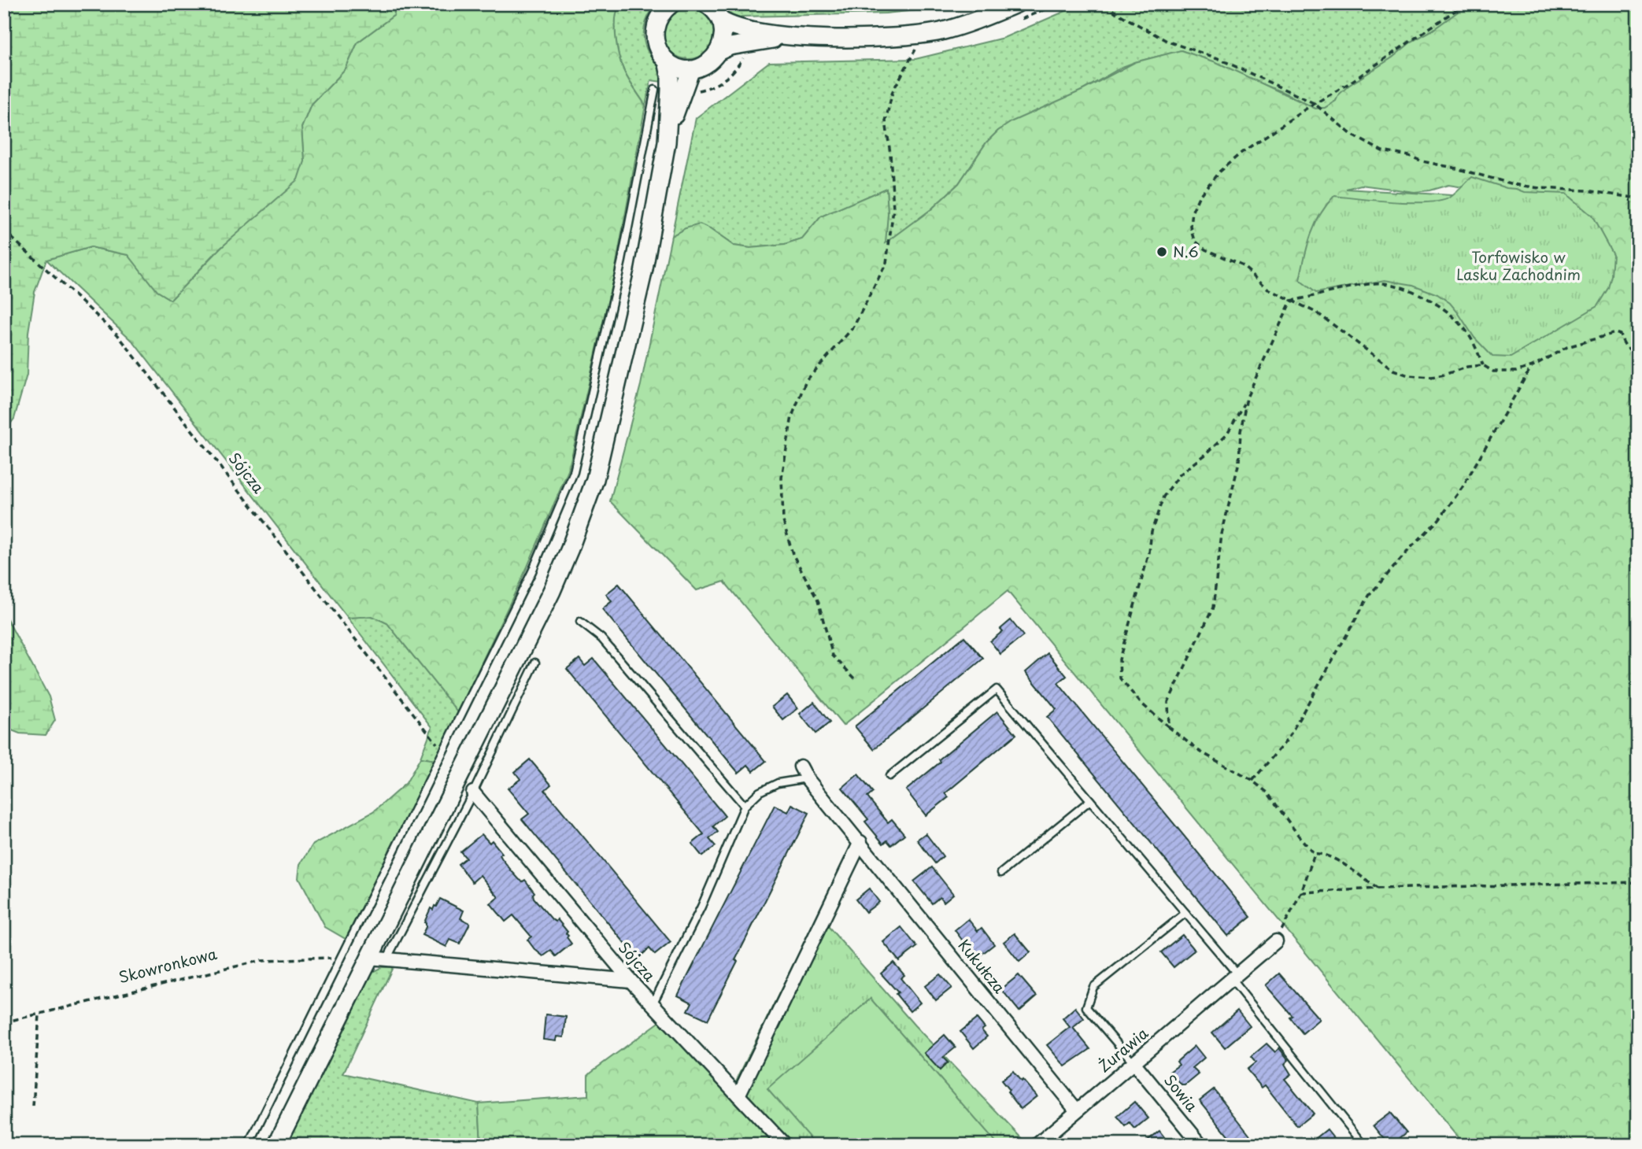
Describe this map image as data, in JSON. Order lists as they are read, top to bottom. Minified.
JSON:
{"streets":{"street":["Sójcza","Kukułcza","Żurawia","Sowia"],"path":["Skowronkowa"]},"crossings":[["Kukułcza","Żurawia"],["Żurawia","Sowia"]],"parks":["Torfowisko w Lasku Zachodnim"],"places":["N.6"]}
